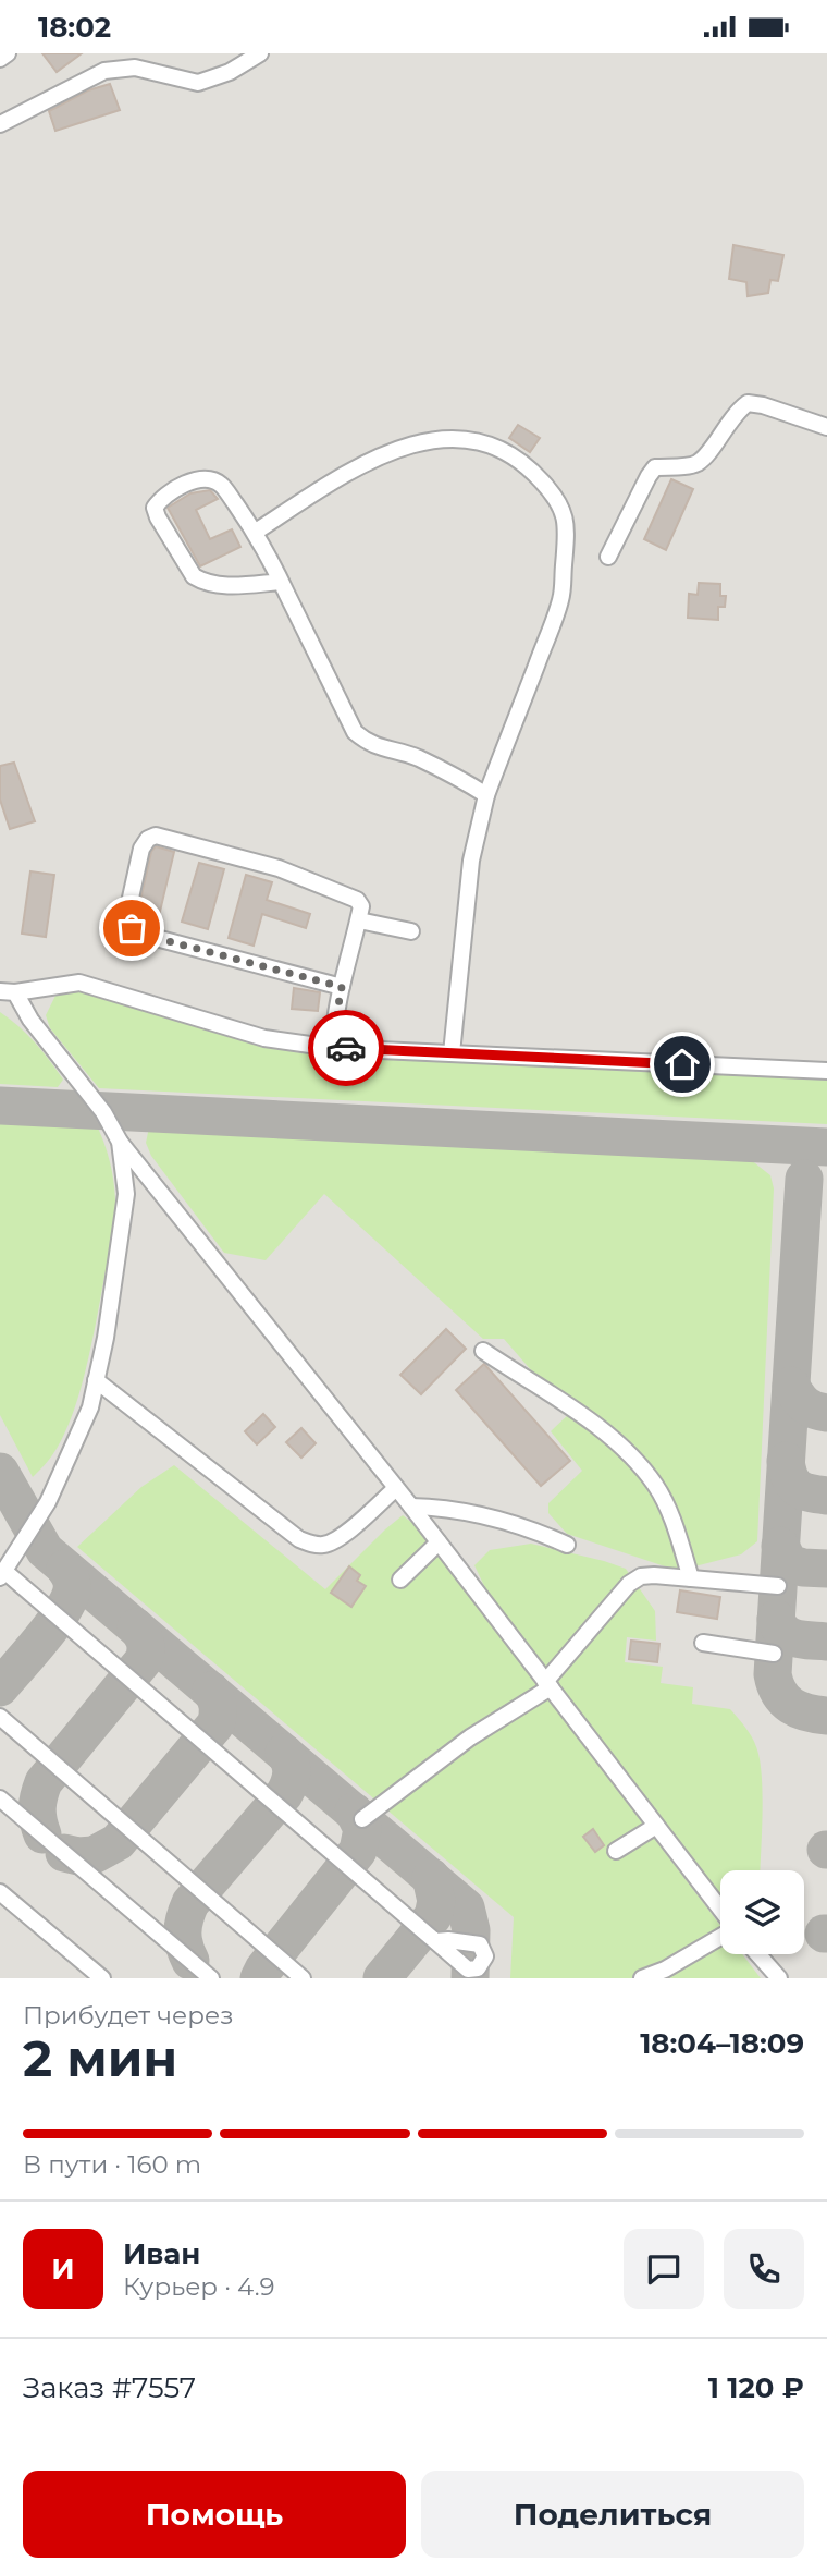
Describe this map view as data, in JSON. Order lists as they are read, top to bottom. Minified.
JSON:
{"page":{"status":"18:02","heading":["2 мин","Прибудет через","18:04–18:09"],"panel":["Иван","Курьер · 4.9","Заказ #7557","1 120 ₽"],"bar":"В пути · 160 m","round":"И","buttons":["Помощь","Поделиться"]}}
